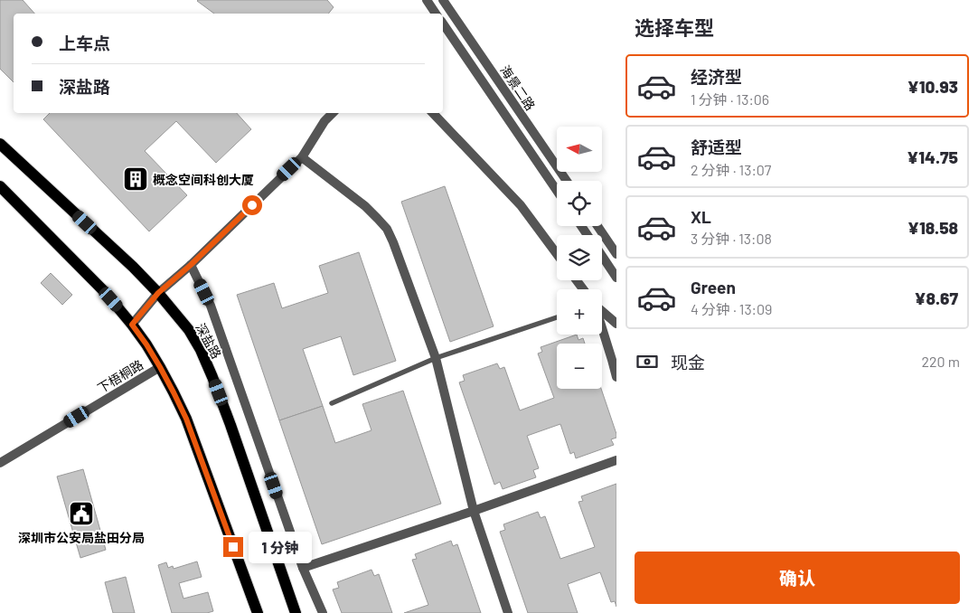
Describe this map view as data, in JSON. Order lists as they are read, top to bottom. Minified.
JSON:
{"streets":{"main road":["深盐路"],"street":["海景二路","下梧桐路"]},"places":{"building":["概念空间科创大厦"],"public building":["深圳市公安局盐田分局"]},"north":"left","page":{"heading":"选择车型","banner":["上车点","深盐路"],"list":[{"name":"经济型","note":"1 分钟 · 13:06","value":"¥10.93"},{"name":"舒适型","note":"2 分钟 · 13:07","value":"¥14.75"},{"name":"XL","note":"3 分钟 · 13:08","value":"¥18.58"},{"name":"Green","note":"4 分钟 · 13:09","value":"¥8.67"}],"map_buttons":["+","−"],"pay":["现金","220 m"],"bubble":"1 分钟","buttons":"确认"}}
